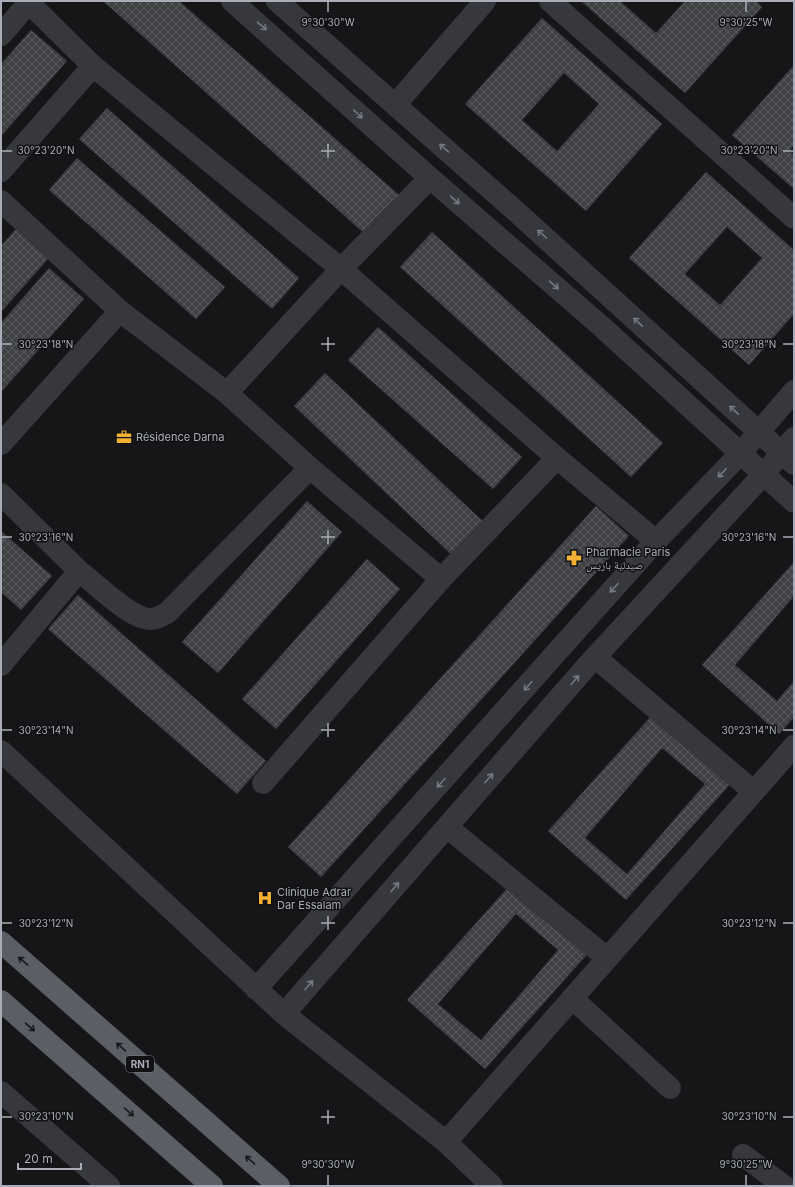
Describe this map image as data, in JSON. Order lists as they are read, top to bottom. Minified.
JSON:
{"streets":{"highway":["RN1"]},"places":{"office":["Résidence Darna"],"pharmacy":["Pharmacie Paris صيدلية باريس"],"hospital":["Clinique Adrar Dar Essalam"]},"scale_bar":"20 m","coordinates":["9°30'30\"W","9°30'25\"W","30°23'20\"N","30°23'18\"N","30°23'16\"N","30°23'14\"N","30°23'12\"N","30°23'10\"N"]}
